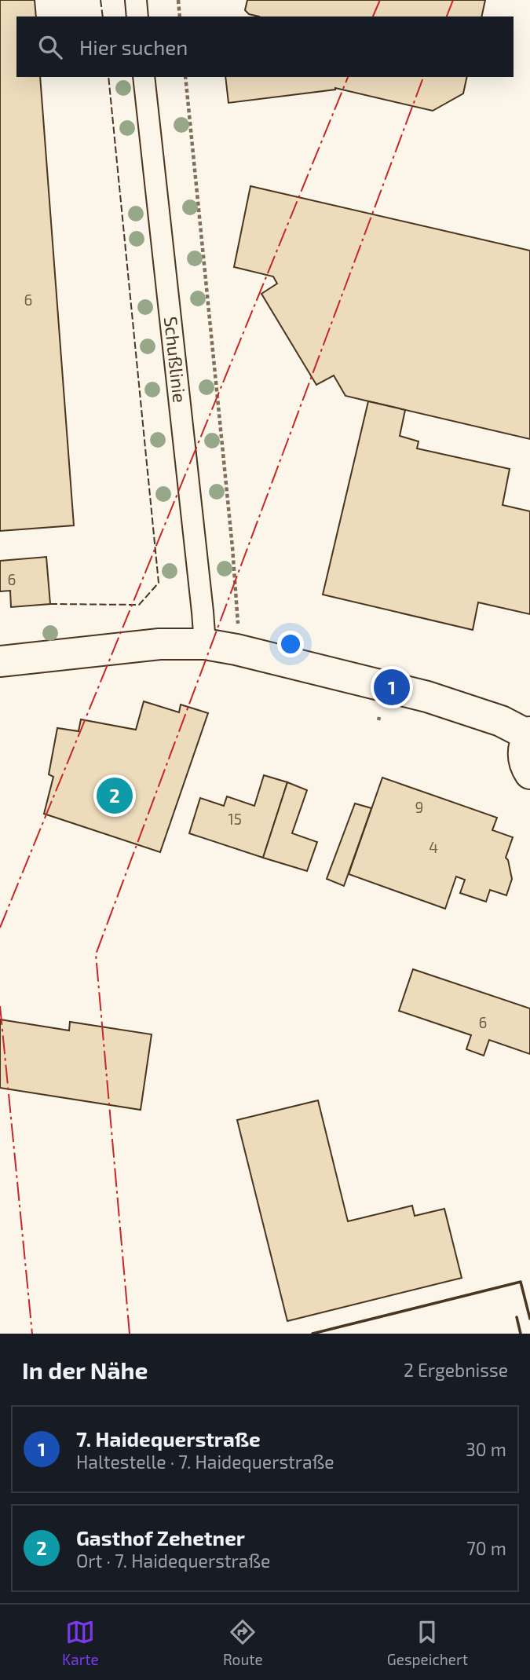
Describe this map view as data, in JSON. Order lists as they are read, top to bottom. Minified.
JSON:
{"streets":{"street":["Schußlinie"]},"house_numbers":["6","6","9","15","4","6"],"page":{"search":"Hier suchen","pins":["1","2"],"heading":["In der Nähe","2 Ergebnisse"],"list":[{"mark":"1","name":"7. Haidequerstraße","note":"Haltestelle · 7. Haidequerstraße","value":"30 m"},{"mark":"2","name":"Gasthof Zehetner","note":"Ort · 7. Haidequerstraße","value":"70 m"}],"nav":["Karte","Route","Gespeichert"]}}
